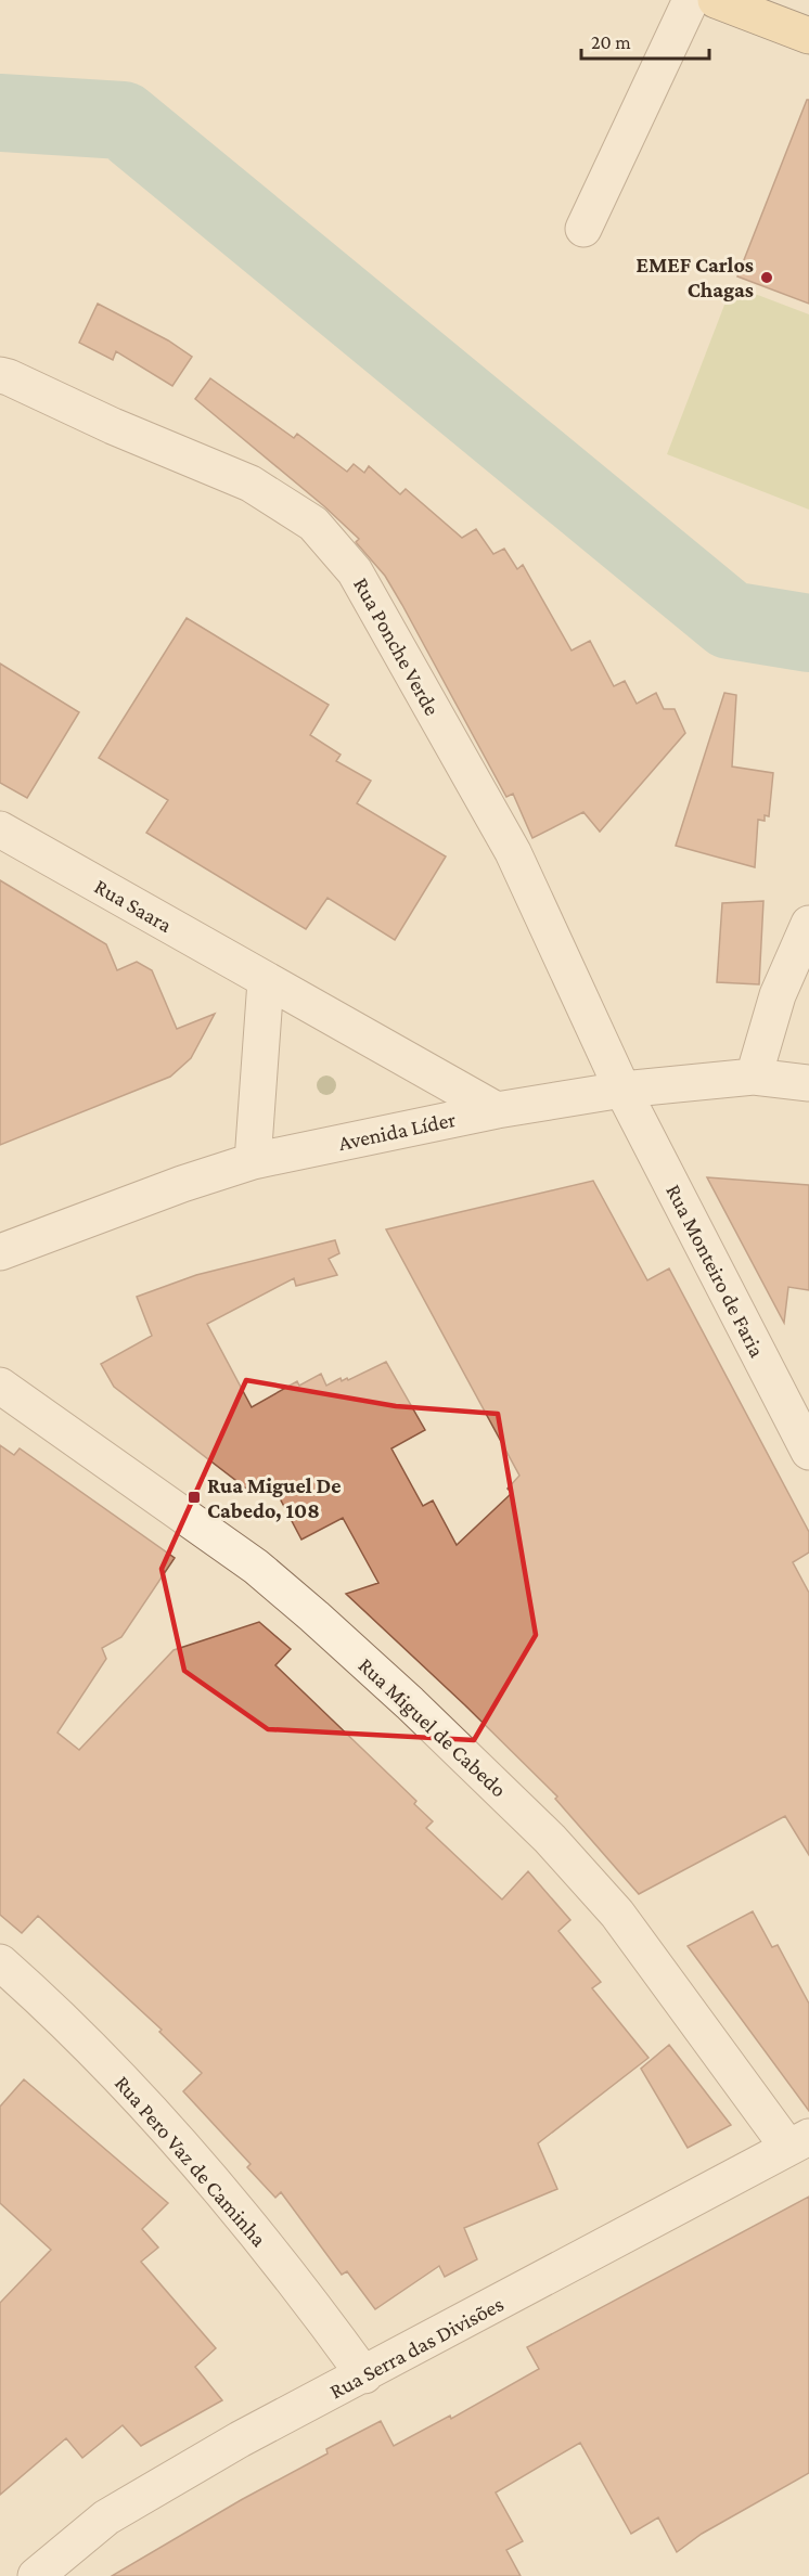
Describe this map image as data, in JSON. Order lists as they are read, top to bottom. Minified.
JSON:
{"streets":{"street":["Rua Ponche Verde","Rua Saara","Avenida Líder","Rua Monteiro de Faria","Rua Miguel de Cabedo","Rua Pero Vaz de Caminha","Rua Serra das Divisões"]},"crossings":[["Rua Ponche Verde","Avenida Líder"],["Rua Ponche Verde","Rua Monteiro de Faria"],["Rua Saara","Avenida Líder"],["Avenida Líder","Rua Monteiro de Faria"],["Rua Miguel de Cabedo","Rua Serra das Divisões"],["Rua Pero Vaz de Caminha","Rua Serra das Divisões"]],"places":{"other":["EMEF Carlos Chagas"],"transit":["Rua Miguel De Cabedo, 108"]},"scale_bar":"20 m"}
